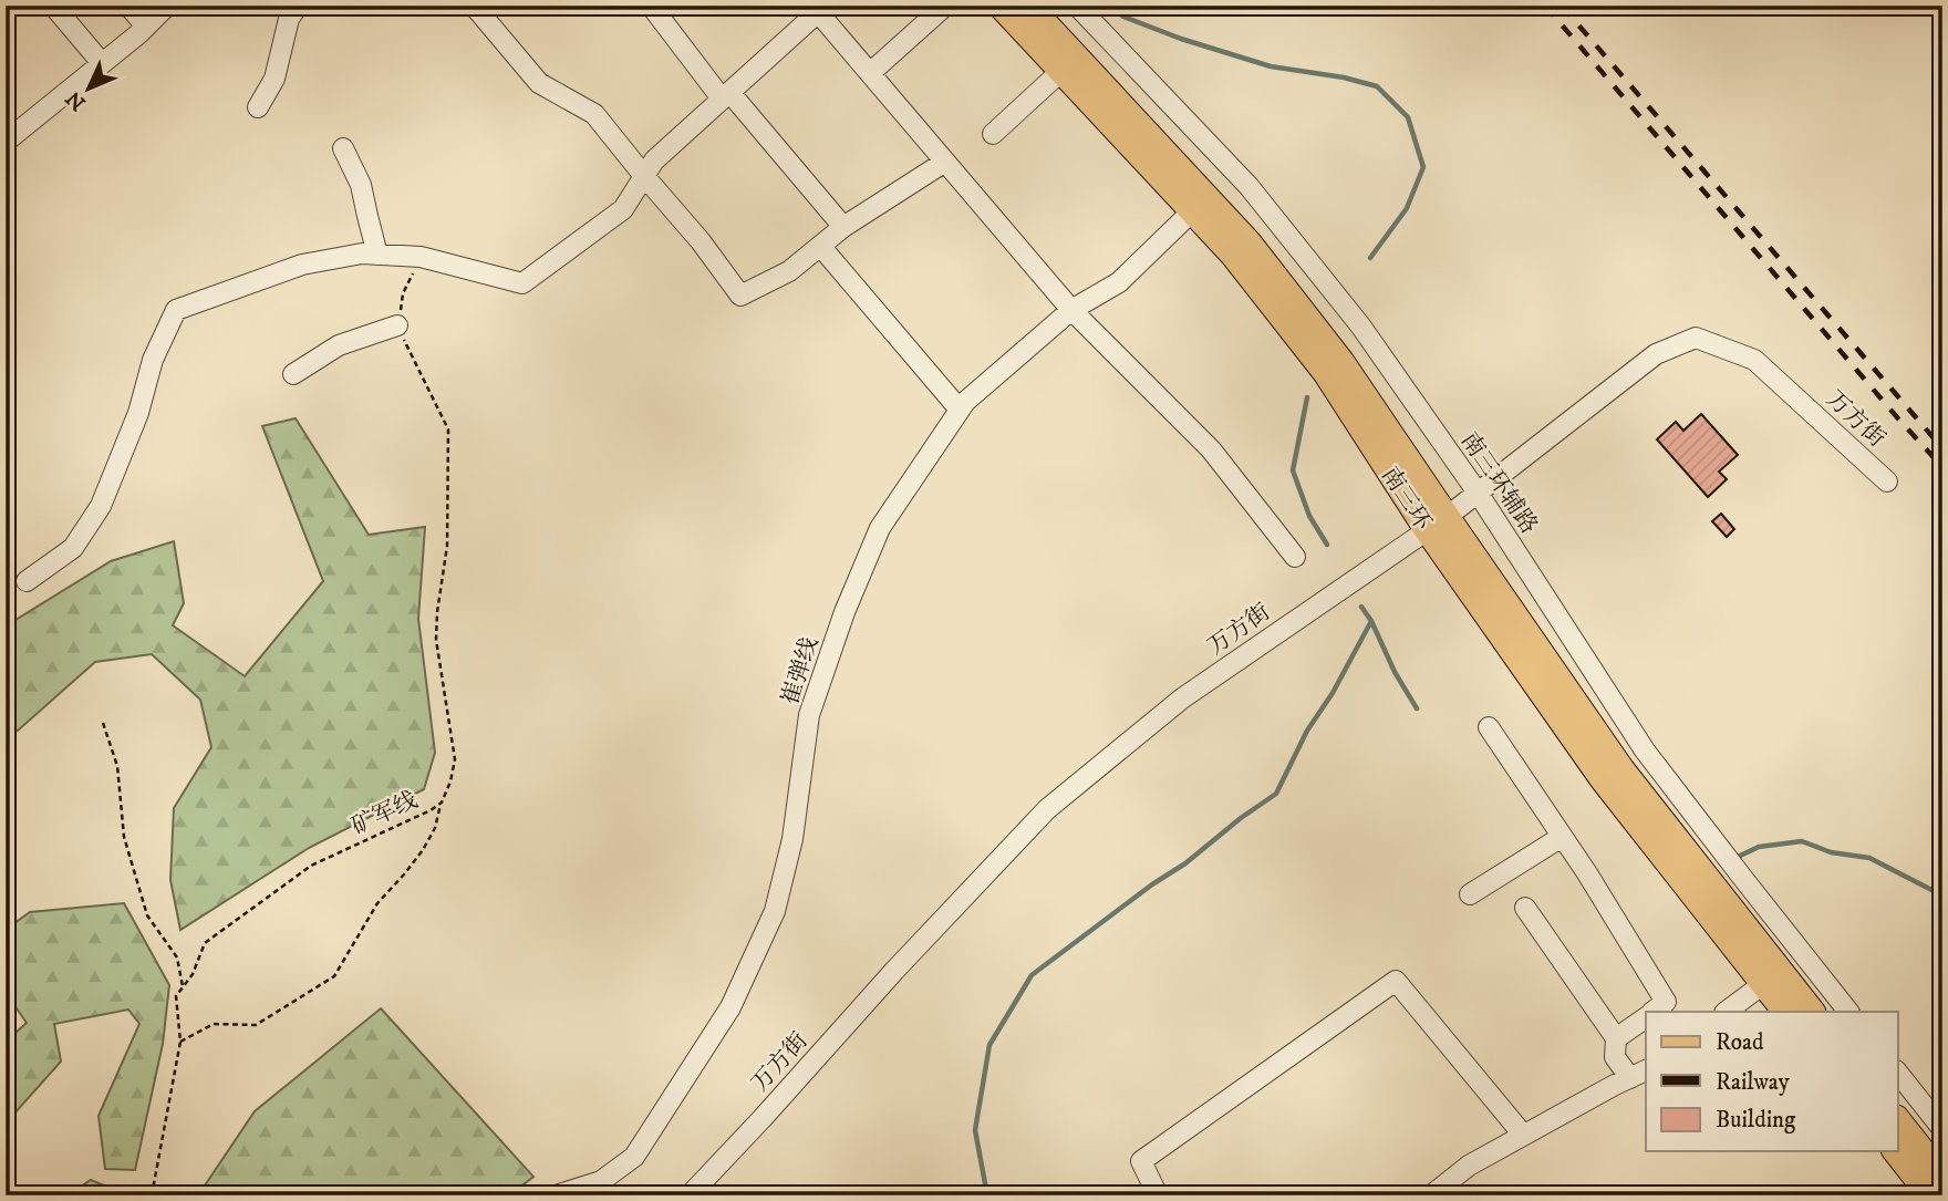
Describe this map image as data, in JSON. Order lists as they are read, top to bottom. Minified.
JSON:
{"streets":{"main road":["南三环"],"street":["万方街","南三环辅路","崔弹线"],"path":["矿军线"]},"crossings":[["万方街","南三环辅路"],["万方街","南三环"],["南三环","崔弹线"]],"legend":["Road","Railway","Building"],"north":"bottom left"}
